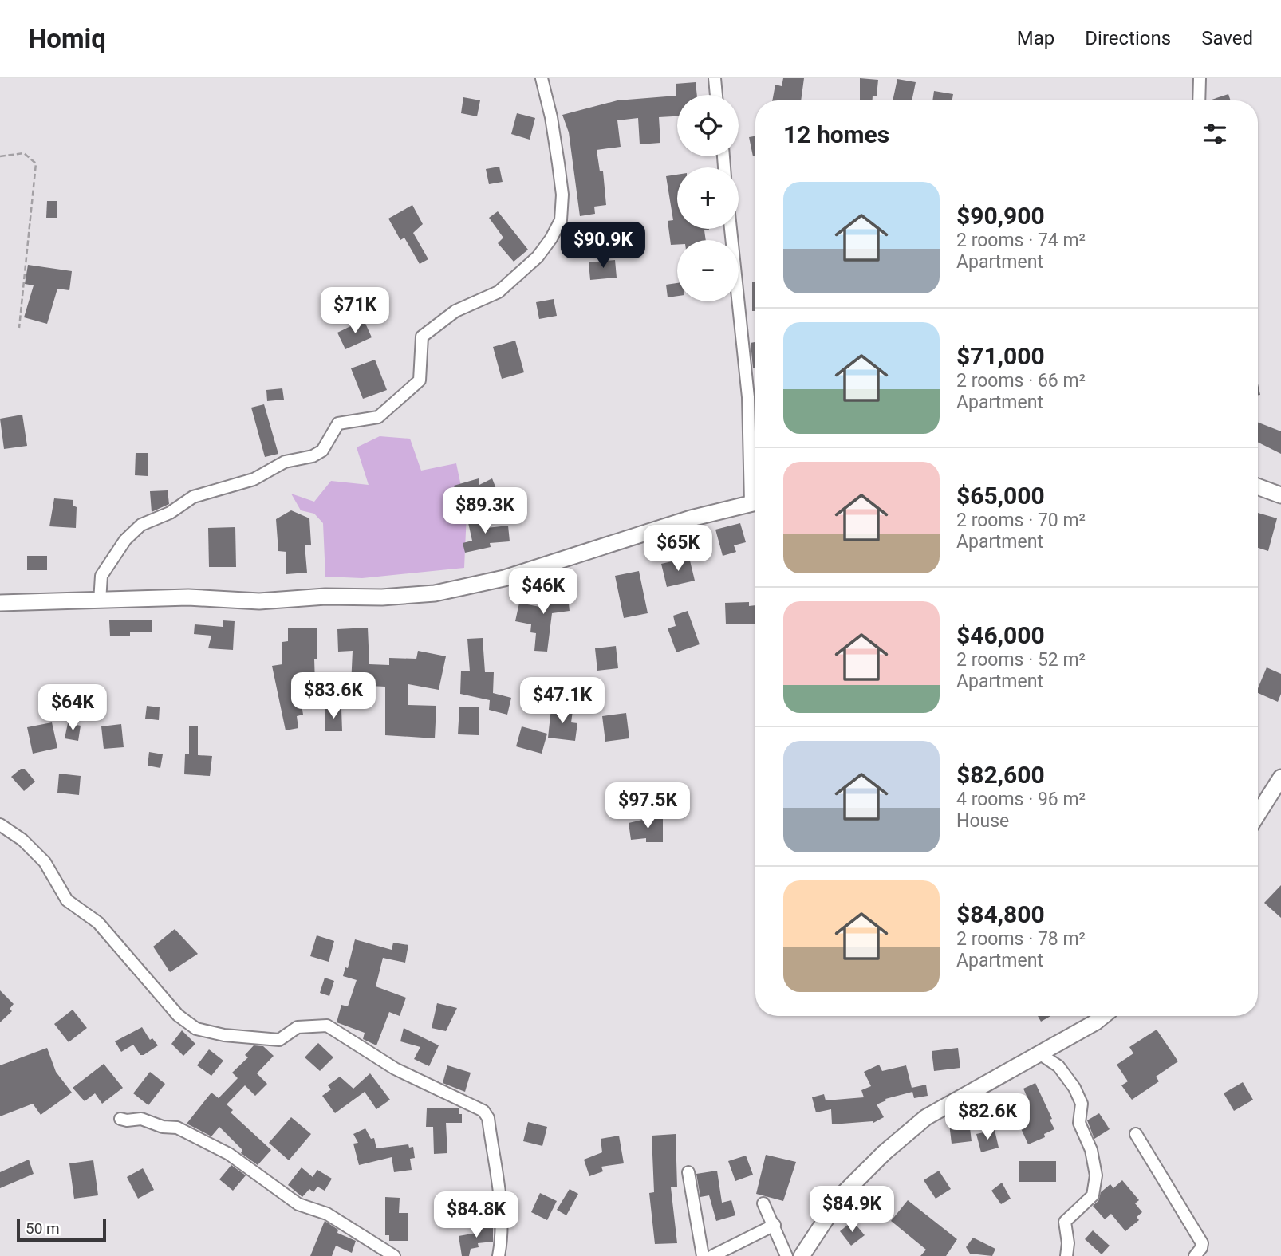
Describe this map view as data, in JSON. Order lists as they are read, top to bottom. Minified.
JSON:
{"scale_bar":"50 m","page":{"header":"Homiq","nav":["Map","Directions","Saved"],"map_buttons":["+","−"],"heading":"12 homes","list":[{"name":"$90,900","note":"2 rooms · 74 m² · Apartment"},{"name":"$71,000","note":"2 rooms · 66 m² · Apartment"},{"name":"$65,000","note":"2 rooms · 70 m² · Apartment"},{"name":"$46,000","note":"2 rooms · 52 m² · Apartment"},{"name":"$82,600","note":"4 rooms · 96 m² · House"},{"name":"$84,800","note":"2 rooms · 78 m² · Apartment"}],"price":["$90.9K","$71K","$89.3K","$65K","$46K","$83.6K","$47.1K","$64K","$97.5K","$82.6K","$84.9K","$84.8K"],"scale":"50 m"}}
